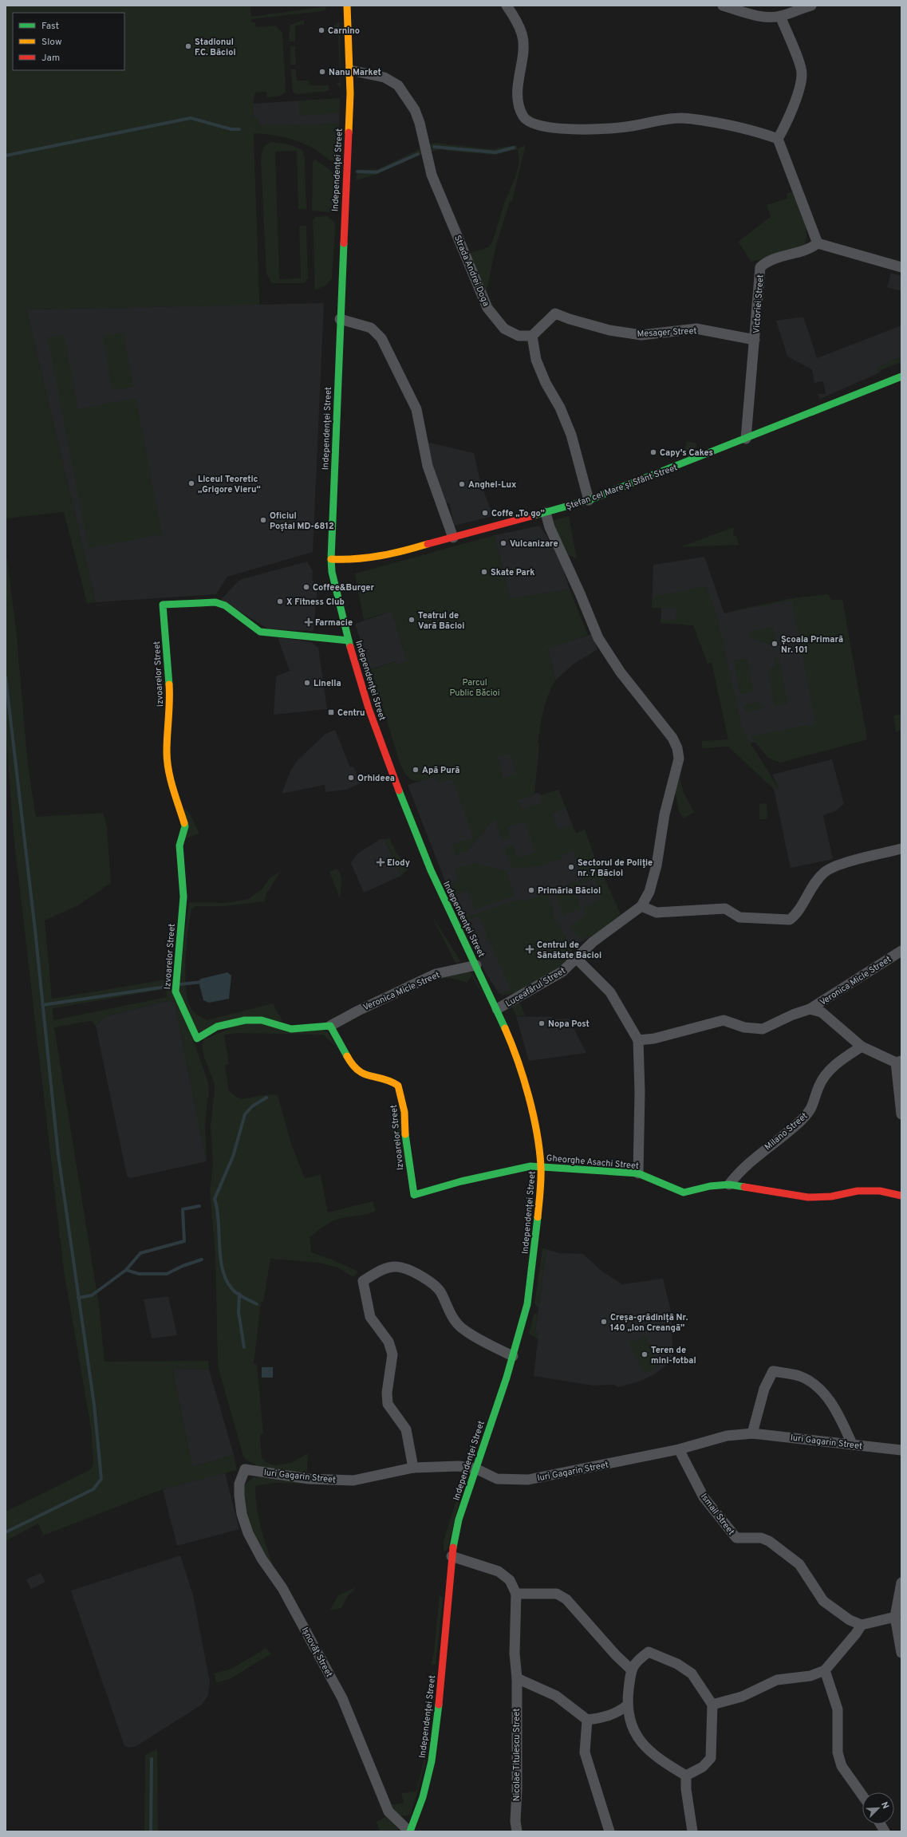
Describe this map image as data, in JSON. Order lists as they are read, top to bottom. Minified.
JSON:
{"streets":{"main road":["Independenței Street","Ștefan cel Mare și Sfânt Street","Izvoarelor Street","Gheorghe Asachi Street"],"street":["Strada Andrei Doga","Victoriei Street","Mesager Street","Veronica Micle Street","Luceafărul Street","Milano Street","Iuri Gagarin Street","Ismail Street","Ișnovăț Street","Nicolae Titulescu Street"]},"crossings":[["Independenței Street","Strada Andrei Doga"],["Independenței Street","Ștefan cel Mare și Sfânt Street"],["Independenței Street","Izvoarelor Street"],["Independenței Street","Veronica Micle Street"],["Independenței Street","Luceafărul Street"],["Independenței Street","Gheorghe Asachi Street"],["Independenței Street","Iuri Gagarin Street"],["Independenței Street","Ișnovăț Street"],["Independenței Street","Nicolae Titulescu Street"],["Strada Andrei Doga","Mesager Street"],["Victoriei Street","Mesager Street"],["Victoriei Street","Ștefan cel Mare și Sfânt Street"],["Izvoarelor Street","Veronica Micle Street"],["Izvoarelor Street","Gheorghe Asachi Street"],["Veronica Micle Street","Milano Street"],["Milano Street","Gheorghe Asachi Street"],["Iuri Gagarin Street","Ismail Street"],["Iuri Gagarin Street","Ișnovăț Street"]],"parks":["Parcul Public Băcioi"],"places":{"other":["Carnino","Stadionul F.C. Băcioi","Nanu Market","Capy's Cakes","Liceul Teoretic „Grigore Vieru“","Anghel-Lux","Coffe „To go”","Oficiul Poștal MD-6812","Vulcanizare","Skate Park","Coffee&Burger","X Fitness Club","Teatrul de Vară Băcioi","Școala Primară Nr. 101","Linella","Apă Pură","Orhideea","Sectorul de Poliţie nr. 7 Băcioi","Primăria Băcioi","Nopa Post","Creșa-grădiniță Nr. 140 „Ion Creangă”","Teren de mini-fotbal"],"health":["Farmacie","Elody","Centrul de Sănătate Băcioi"],"transit":["Centru"]},"legend":["Fast","Slow","Jam"],"north":"top right"}
